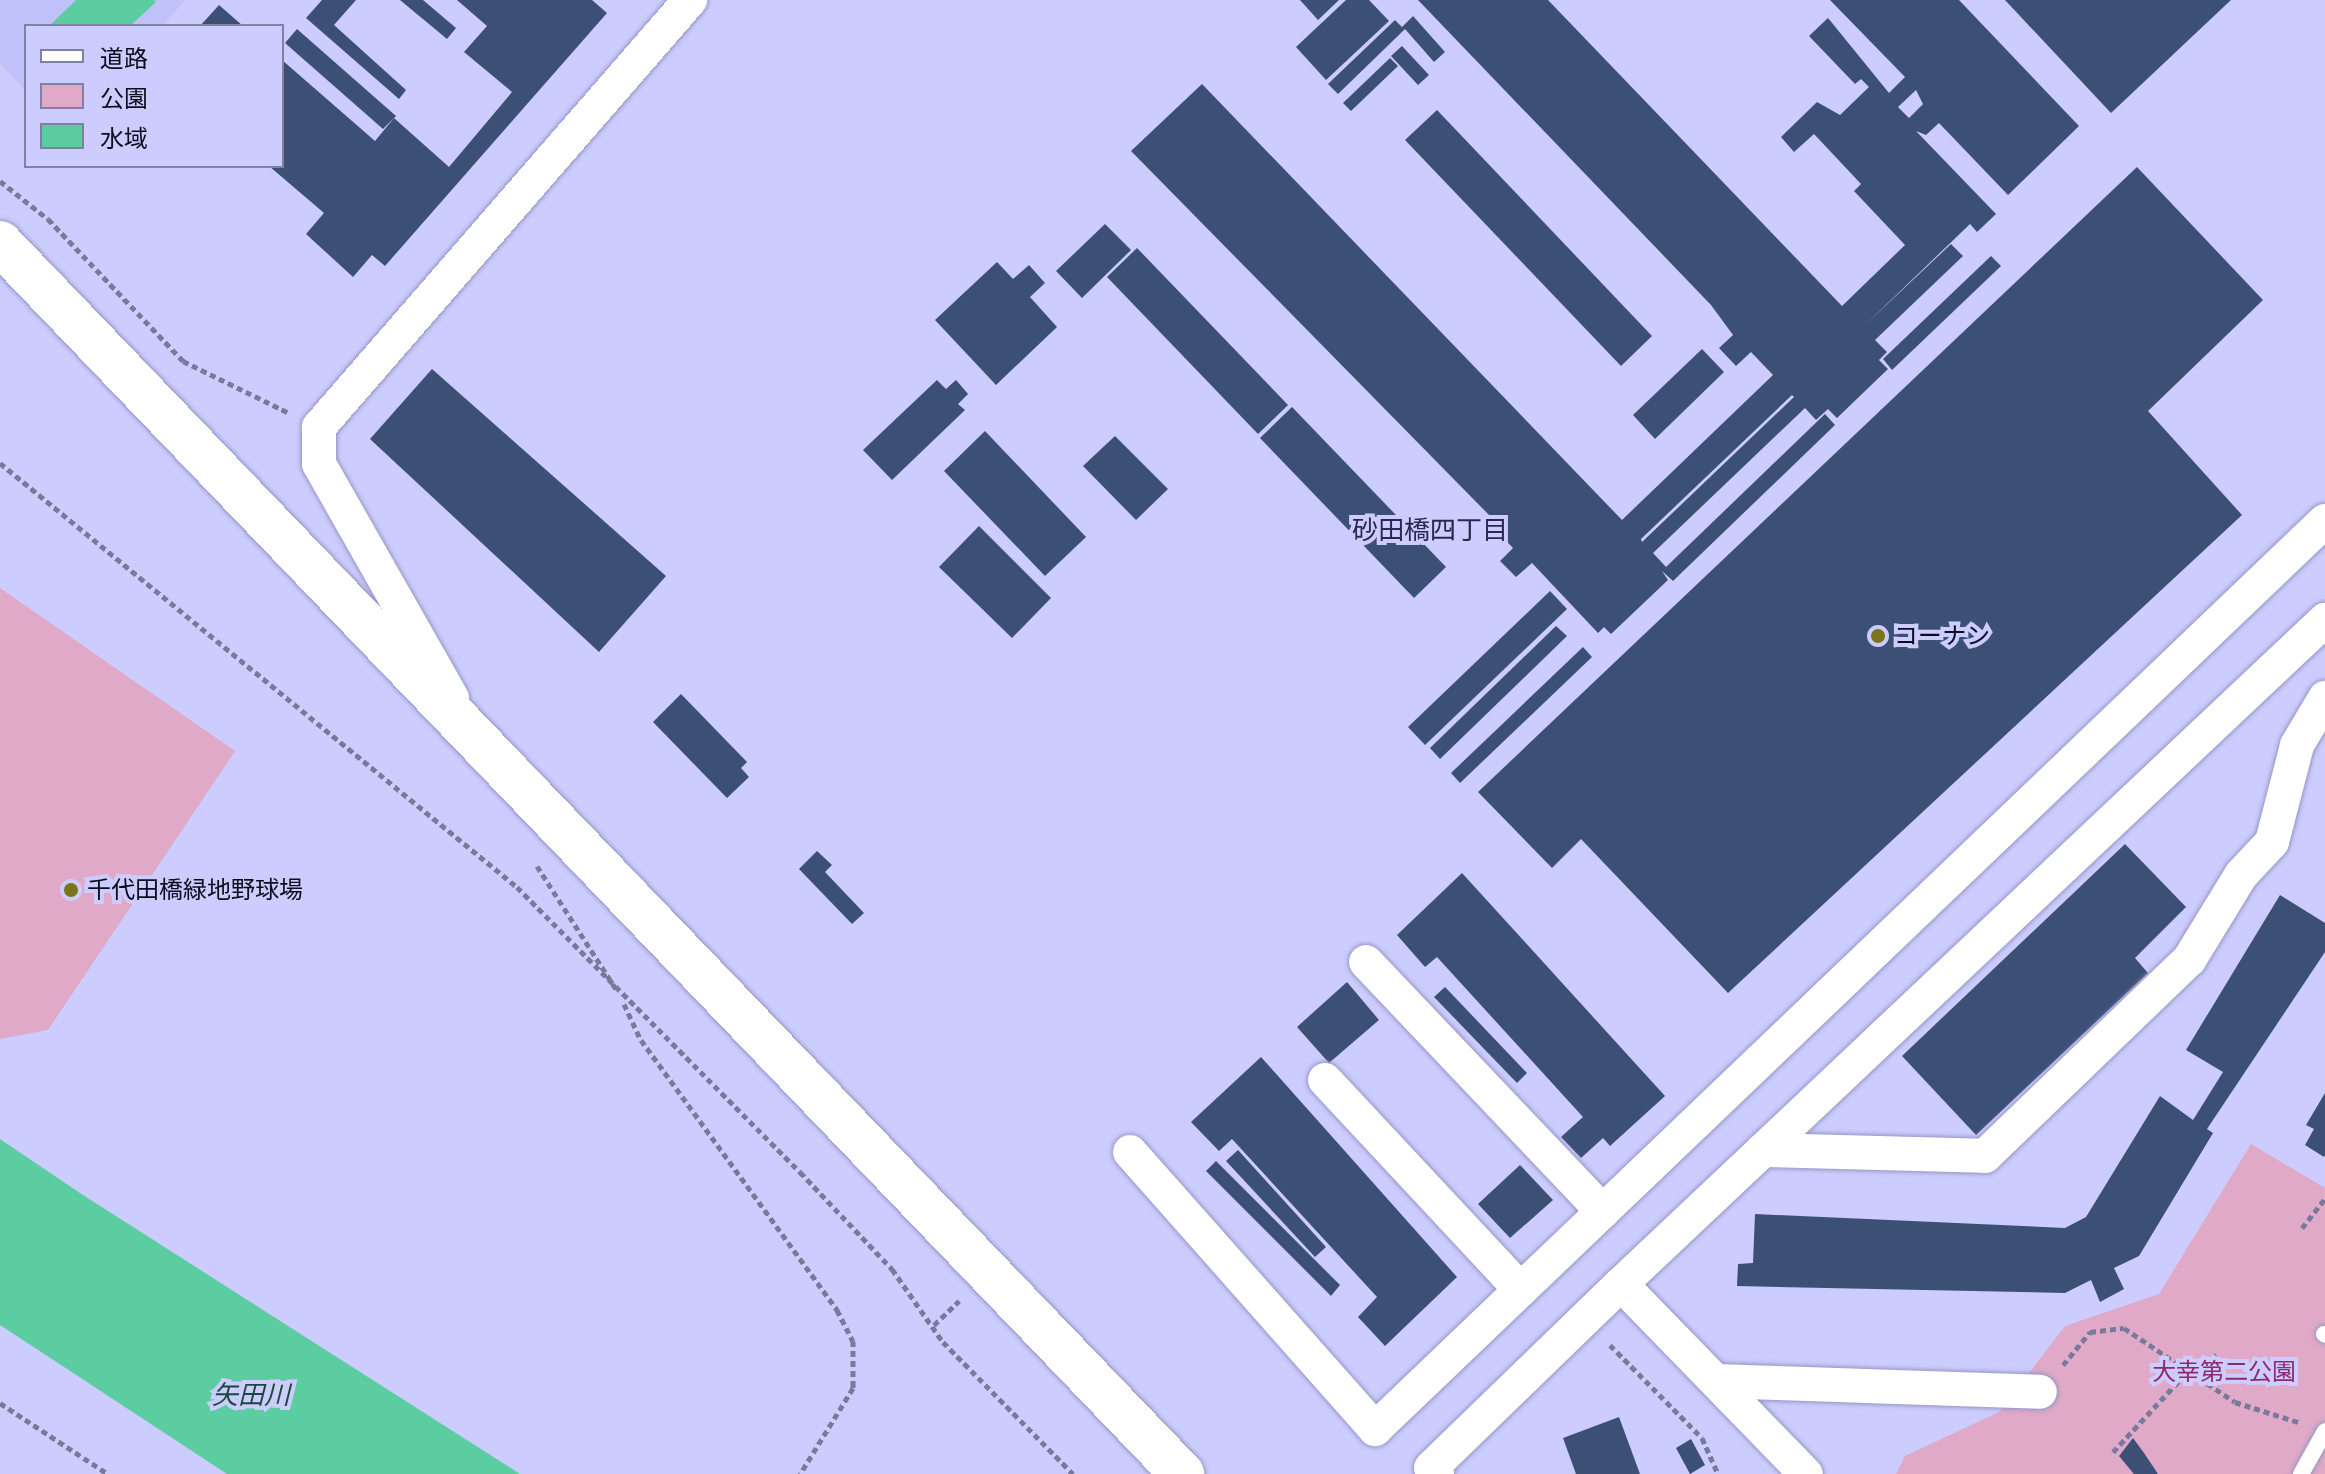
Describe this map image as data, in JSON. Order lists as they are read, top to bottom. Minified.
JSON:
{"districts":["砂田橋四丁目"],"water":["矢田川"],"parks":["大幸第二公園"],"places":["コーナン","千代田橋緑地野球場"],"legend":["道路","公園","水域"]}
